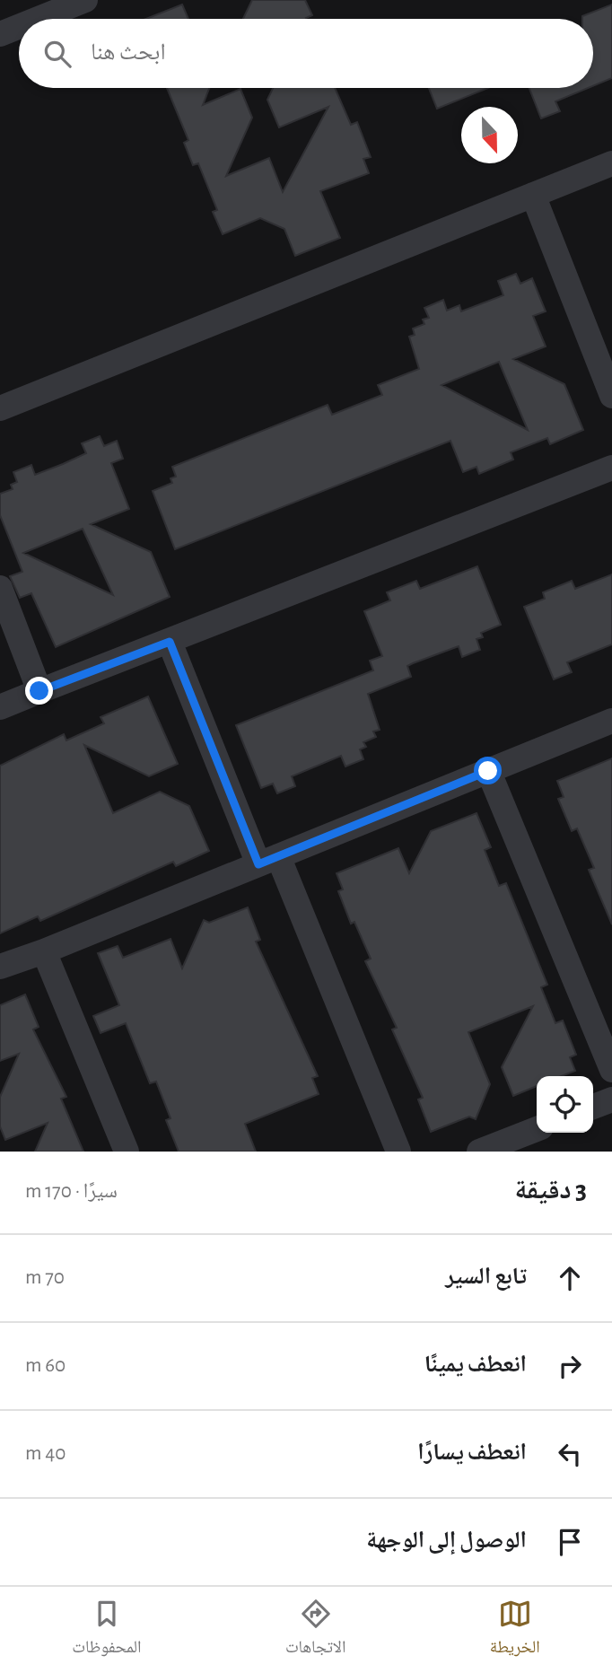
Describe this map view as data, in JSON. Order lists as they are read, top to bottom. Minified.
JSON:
{"north":"bottom","page":{"search":"ابحث هنا","heading":["3 دقيقة","سيرًا · 170 m"],"list":[["تابع السير","70 m"],["انعطف يمينًا","60 m"],["انعطف يسارًا","40 m"],"الوصول إلى الوجهة"],"nav":["الخريطة","الاتجاهات","المحفوظات"]}}
